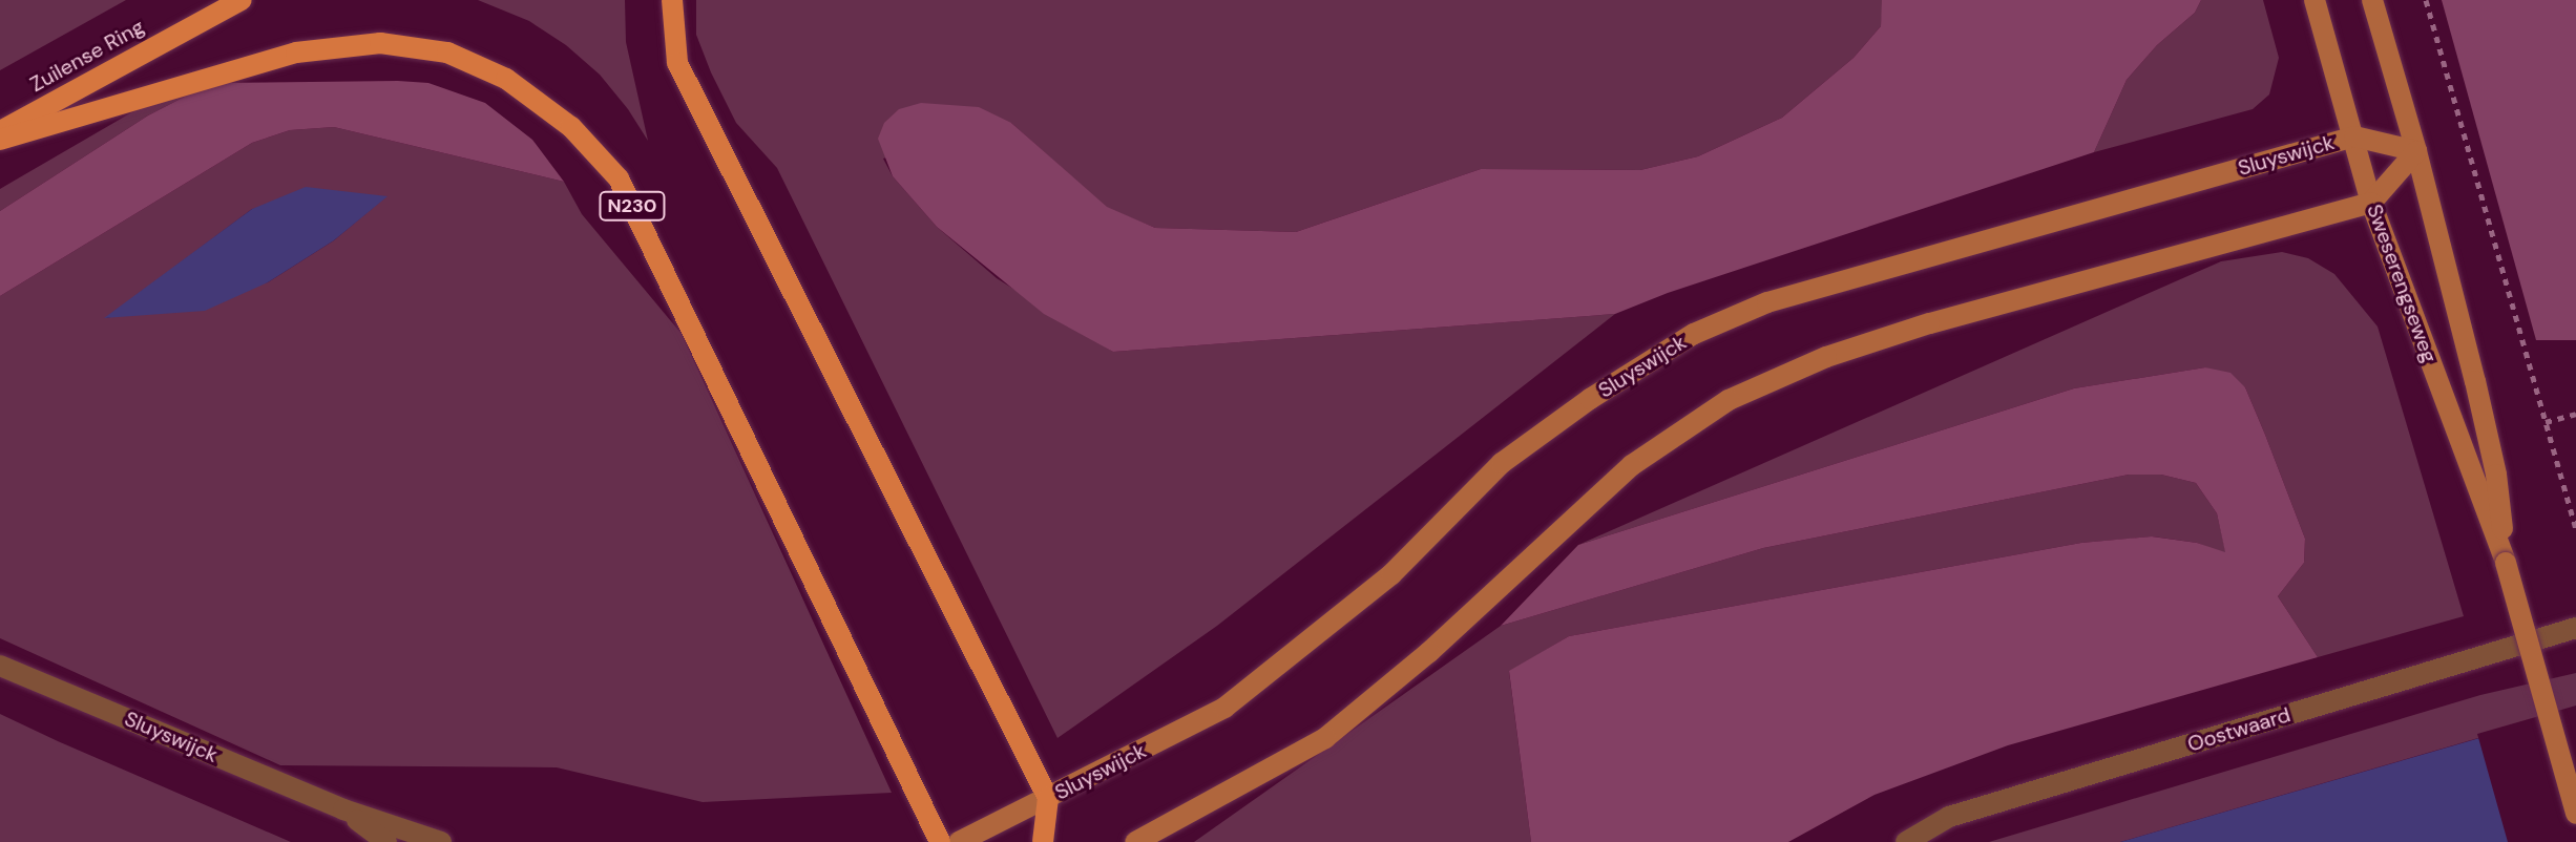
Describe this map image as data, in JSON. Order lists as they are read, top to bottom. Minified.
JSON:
{"streets":{"main road":["Zuilense Ring","Sluyswijck","N230","Sweserengseweg"],"street":["Oostwaard"]},"crossings":[["Sluyswijck","Sweserengseweg"]]}
